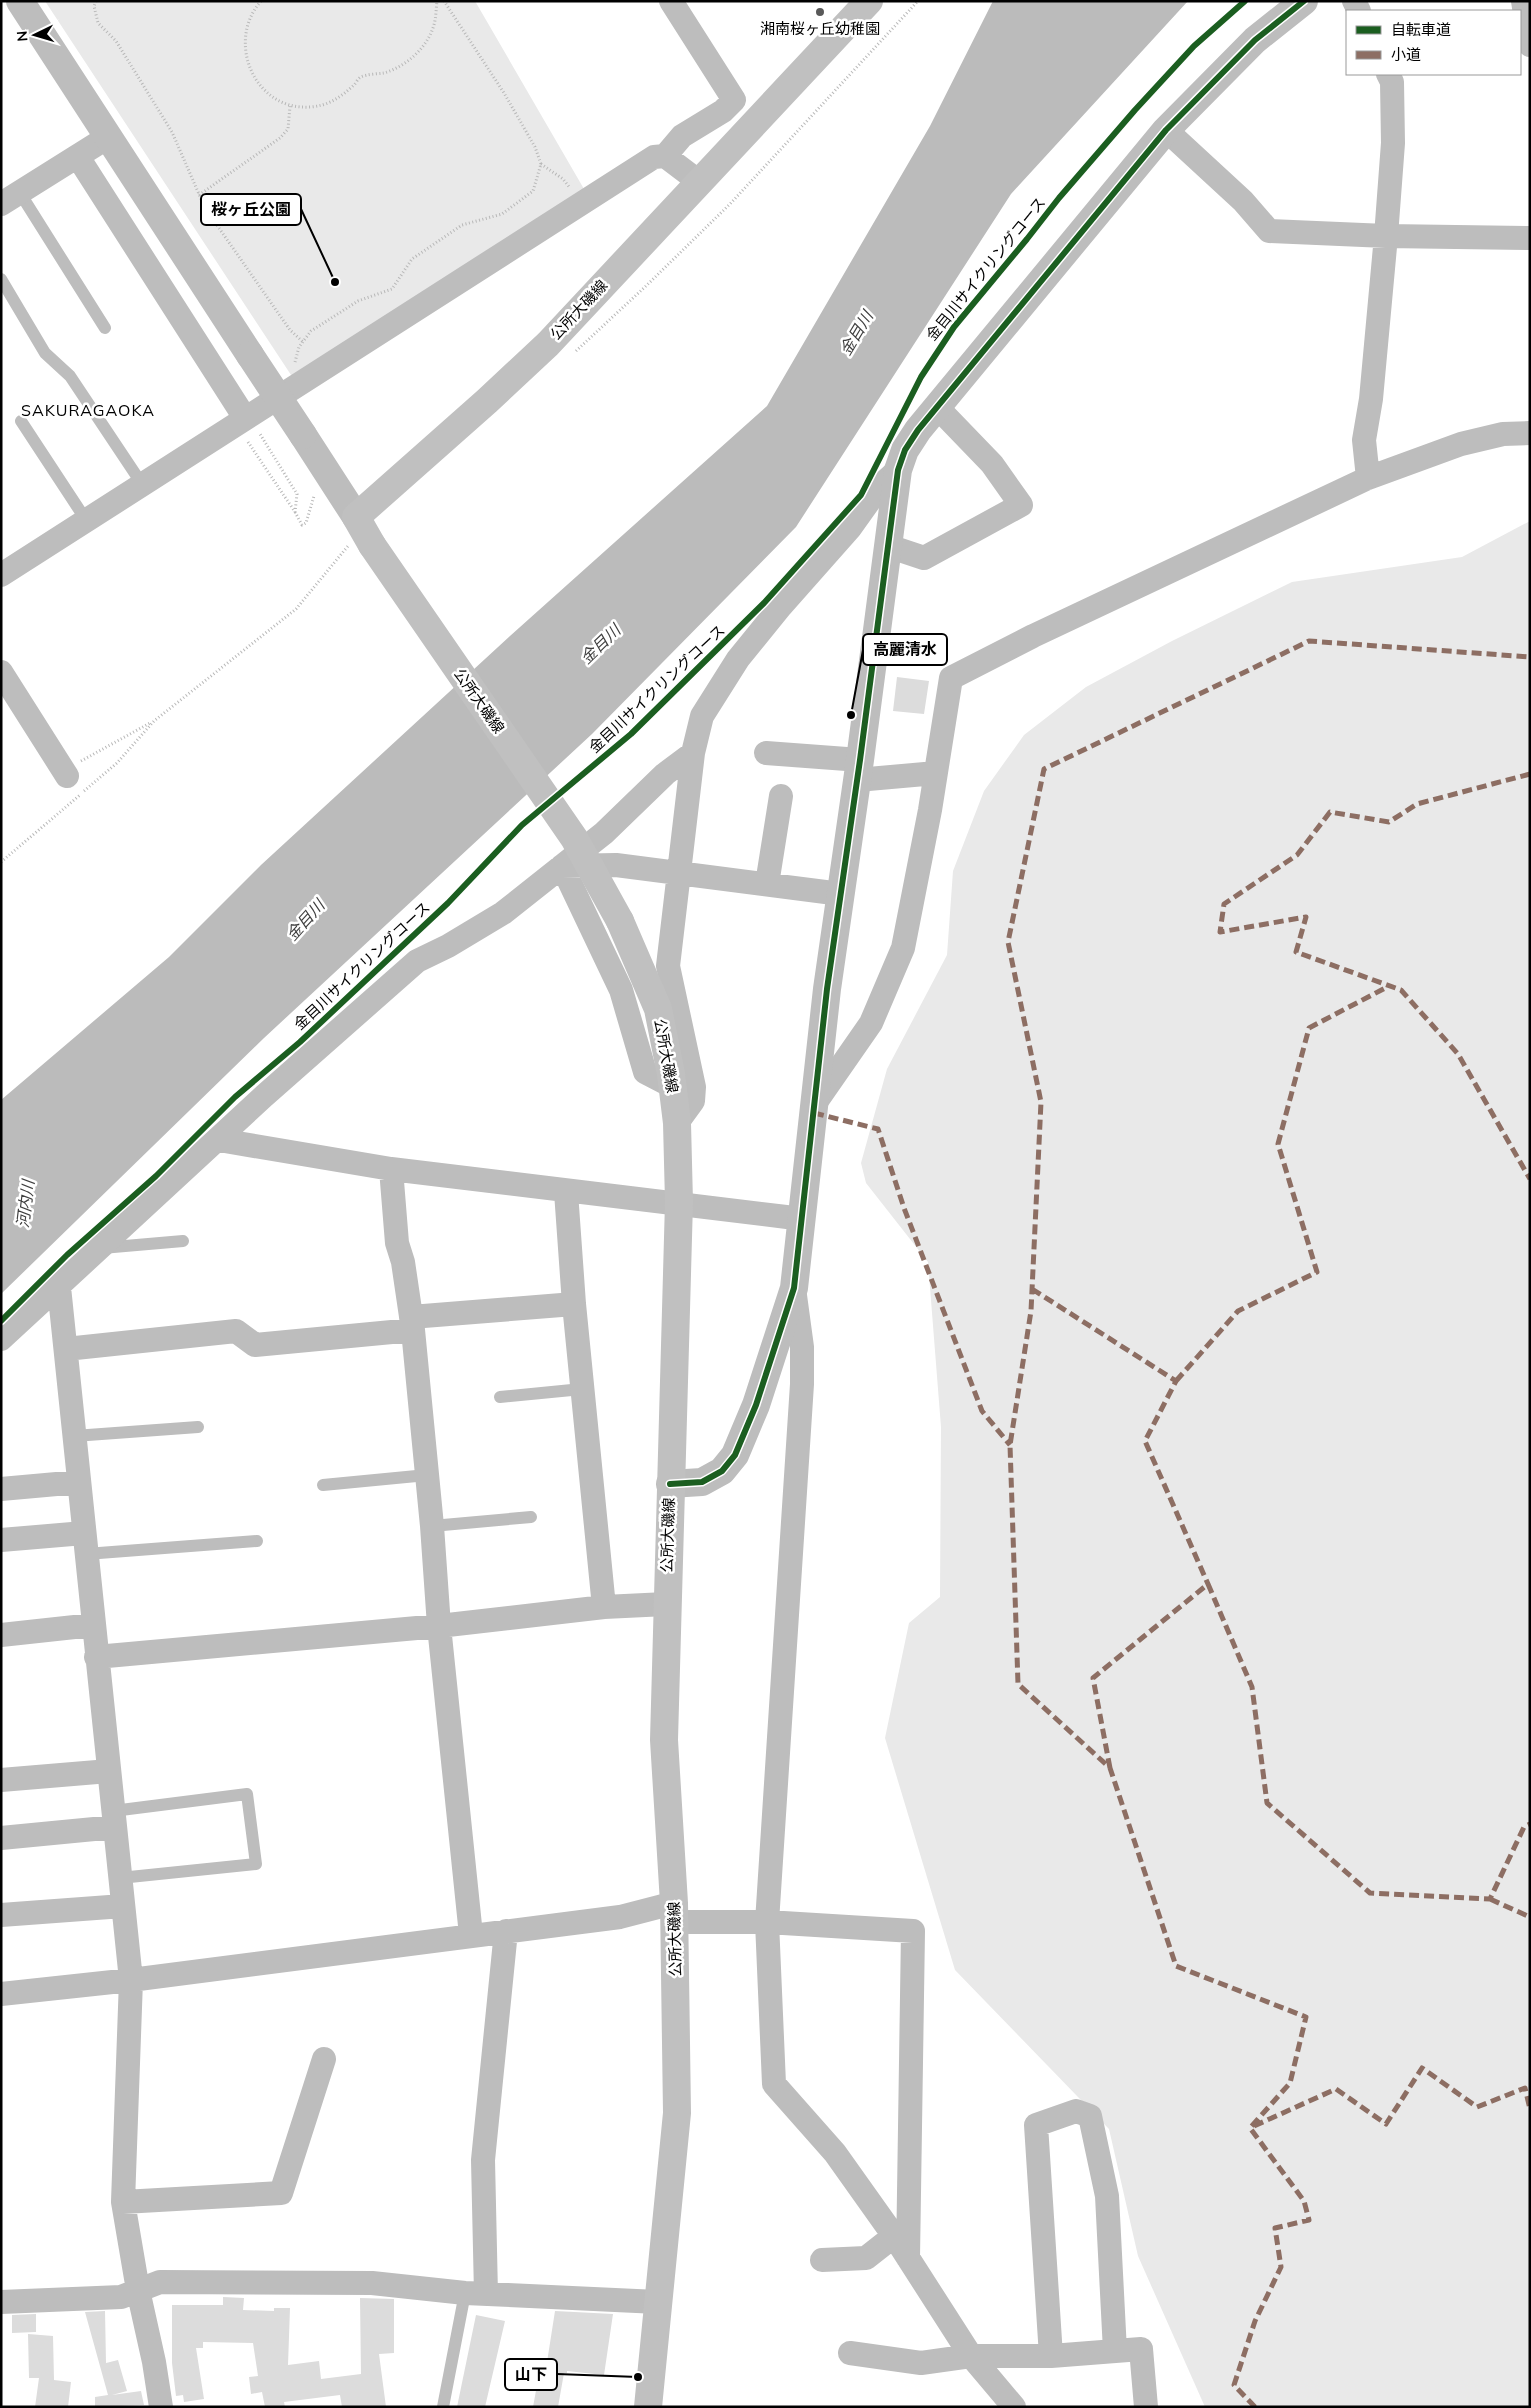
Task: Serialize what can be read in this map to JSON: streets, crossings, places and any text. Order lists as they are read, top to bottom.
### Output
{
  "streets": {
    "main road": ["公所大磯線"],
    "cycle path": ["金目川サイクリングコース"]
  },
  "districts": ["SAKURAGAOKA"],
  "water": ["金目川", "河内川"],
  "places": [
    "湘南桜ヶ丘幼稚園",
    "桜ヶ丘公園",
    "高麗清水",
    "山下"
  ],
  "legend": ["自転車道", "小道"],
  "north": "left"
}
